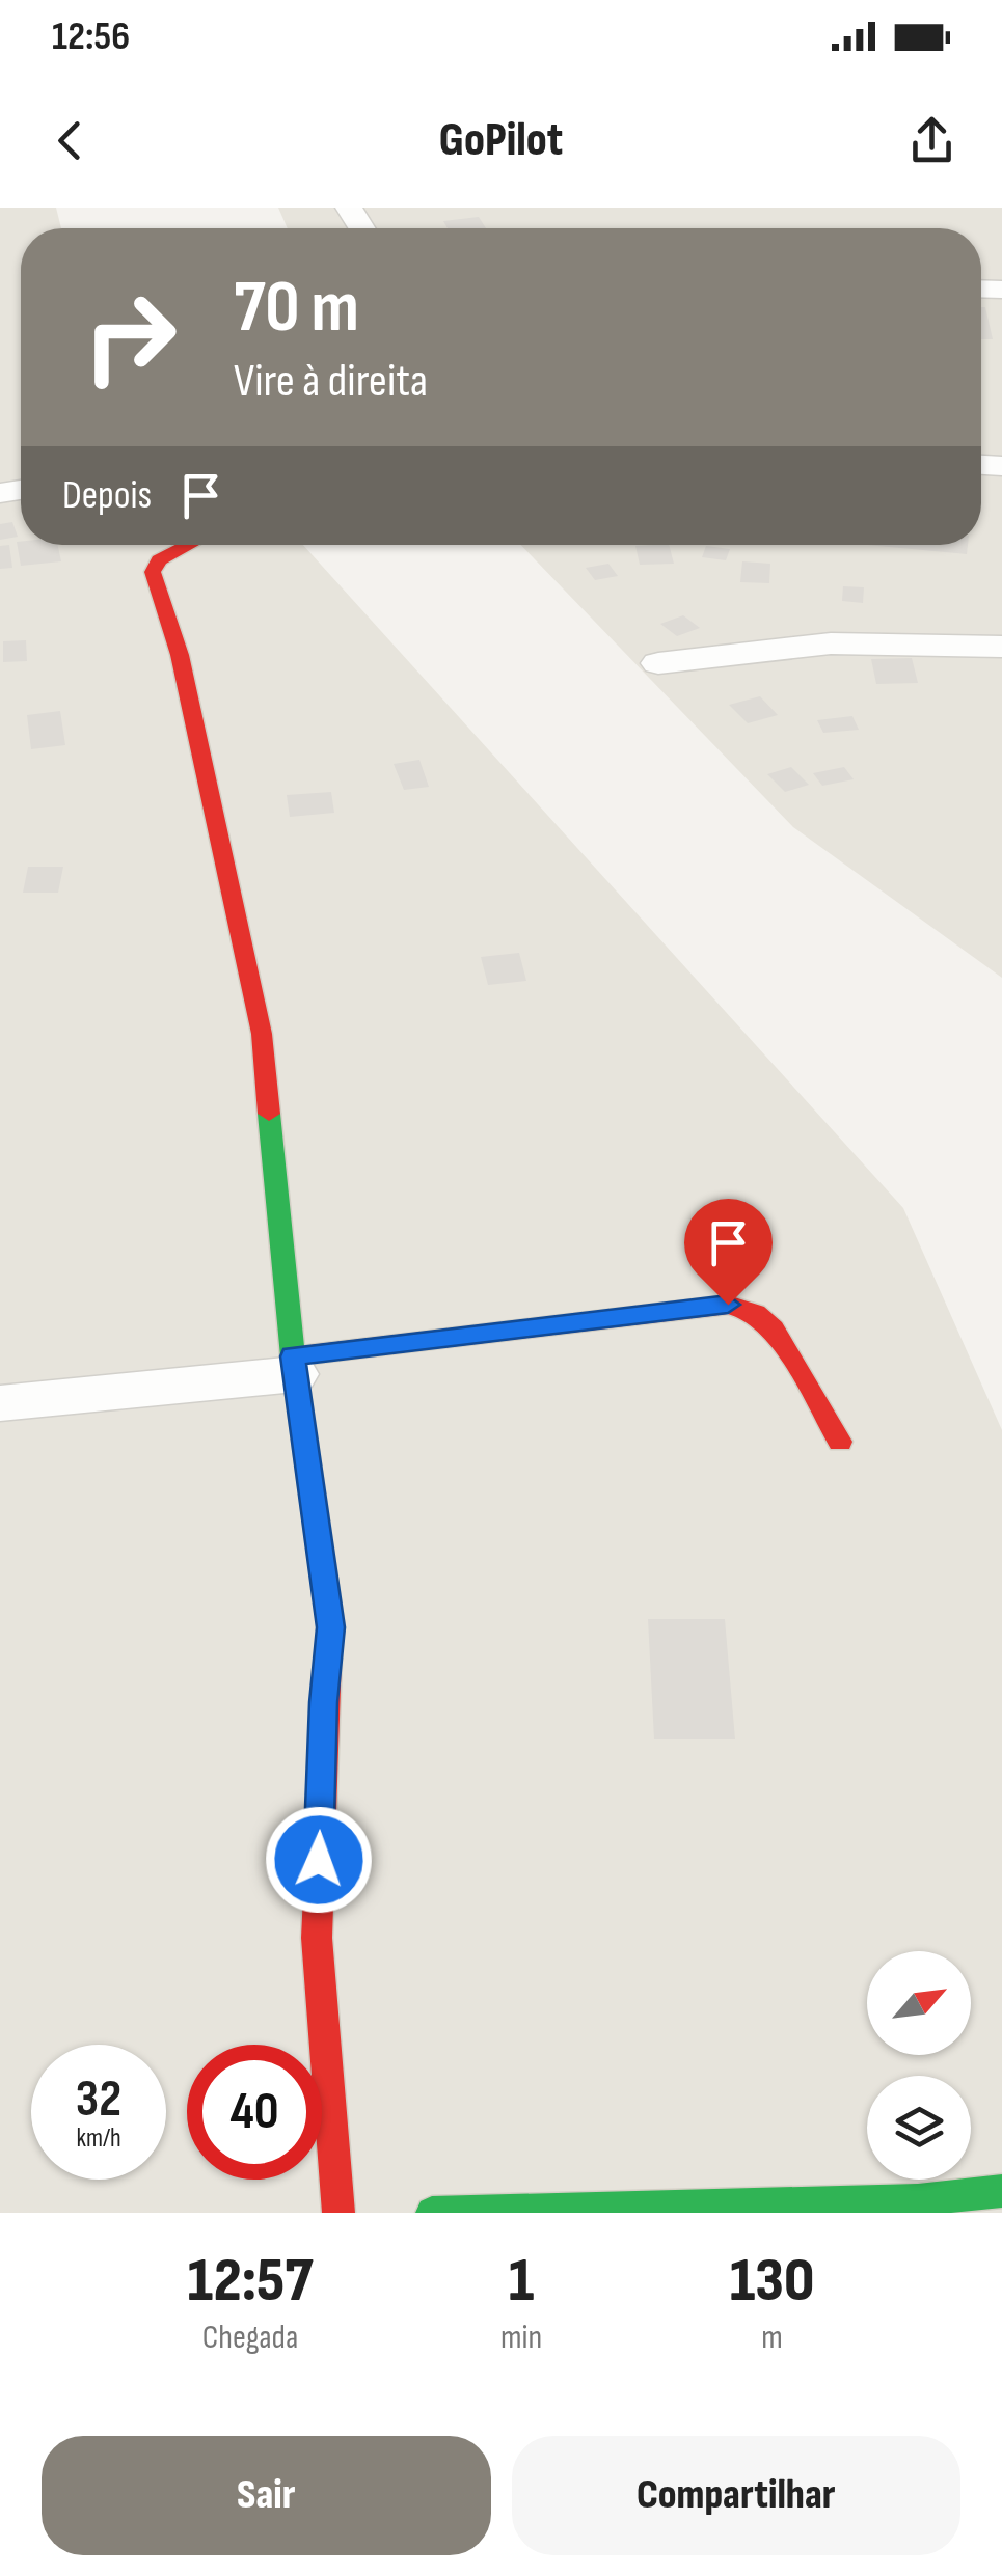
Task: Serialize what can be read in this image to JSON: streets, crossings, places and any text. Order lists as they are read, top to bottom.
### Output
{
  "north": "top right",
  "page": {
    "status": "12:56",
    "header": "GoPilot",
    "turn": ["70 m", "Vire à direita"],
    "then": "Depois",
    "speed": "32 km/h",
    "limit": "40",
    "eta": [
      "12:57",
      "Chegada",
      "1",
      "min",
      "130",
      "m"
    ],
    "buttons": ["Sair", "Compartilhar"]
  }
}
